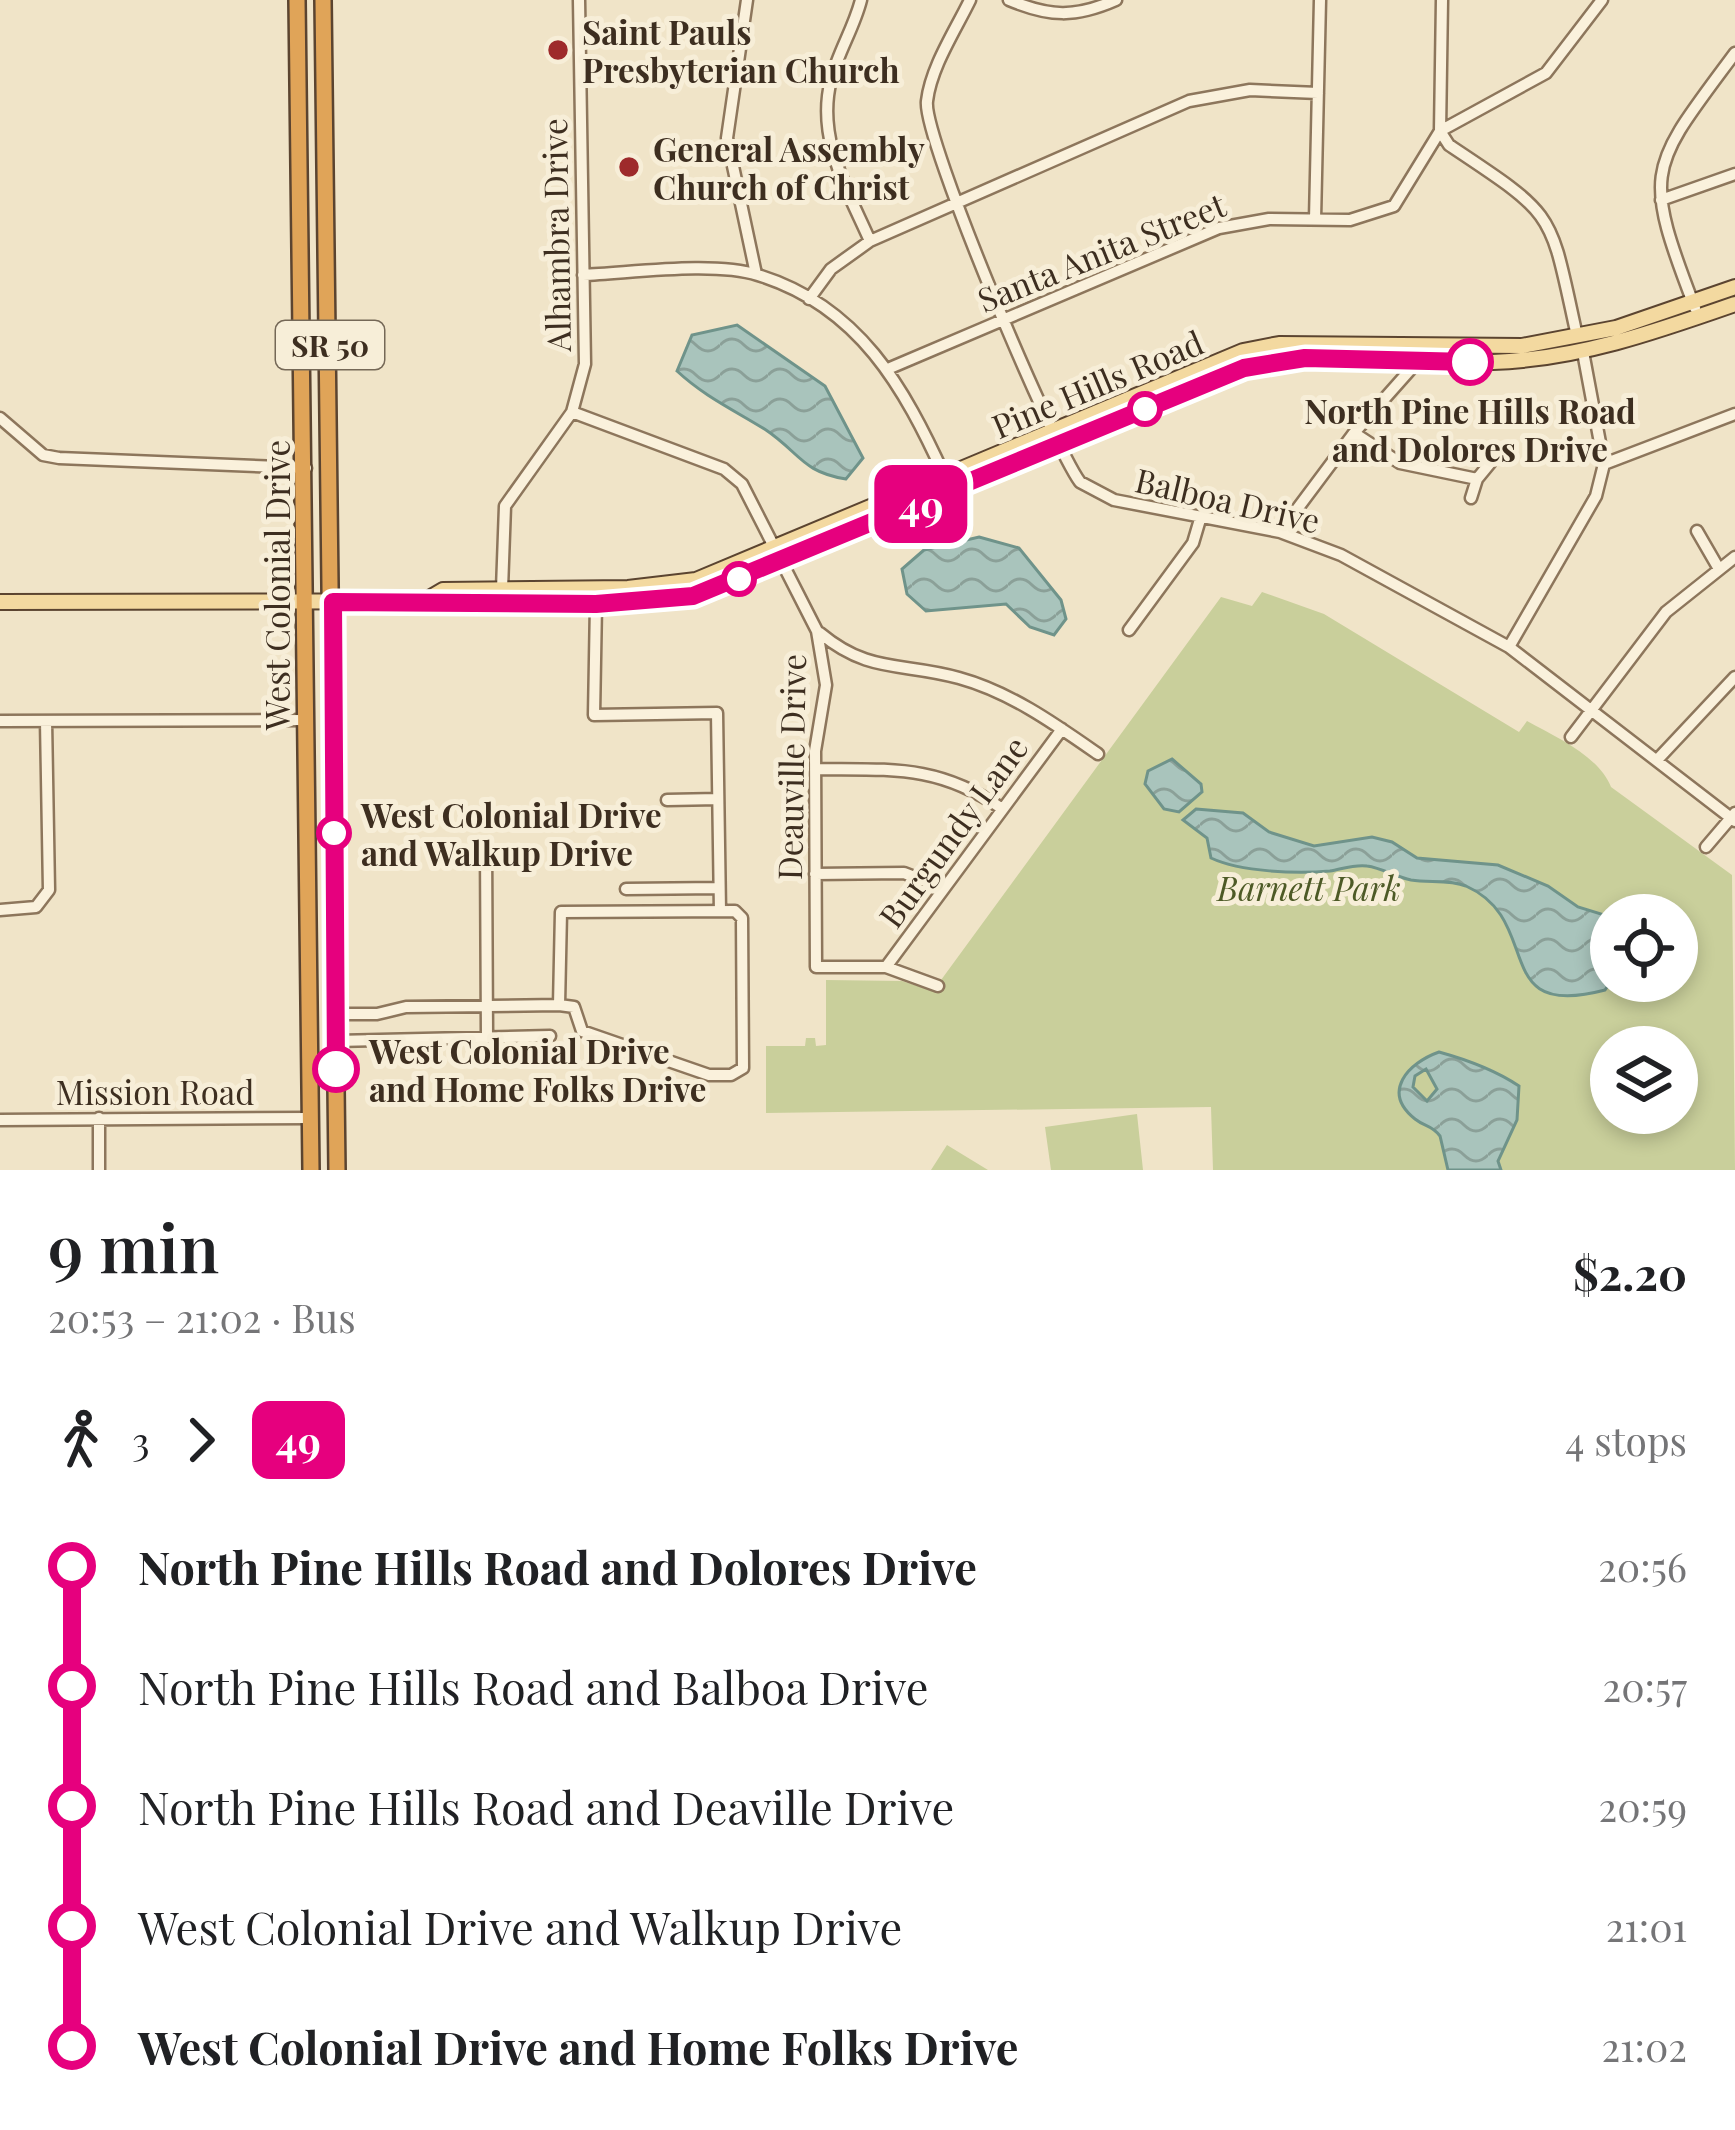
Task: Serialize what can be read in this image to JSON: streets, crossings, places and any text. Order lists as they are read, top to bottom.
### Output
{
  "streets": {
    "highway": ["SR 50", "West Colonial Drive"],
    "main road": ["Pine Hills Road"],
    "street": [
      "Alhambra Drive",
      "Santa Anita Street",
      "Balboa Drive",
      "Deauville Drive",
      "Burgundy Lane",
      "Mission Road"
    ]
  },
  "crossings": [
    ["Alhambra Drive", "Pine Hills Road"],
    ["Alhambra Drive", "Deauville Drive"],
    ["Santa Anita Street", "Balboa Drive"],
    ["Pine Hills Road", "Balboa Drive"],
    ["Pine Hills Road", "West Colonial Drive"],
    ["Pine Hills Road", "Deauville Drive"],
    ["West Colonial Drive", "Mission Road"],
    ["Deauville Drive", "Burgundy Lane"]
  ],
  "parks": ["Barnett Park"],
  "places": [
    "Saint Pauls Presbyterian Church",
    "General Assembly Church of Christ",
    "North Pine Hills Road and Dolores Drive",
    "West Colonial Drive and Walkup Drive",
    "West Colonial Drive and Home Folks Drive"
  ],
  "lines": ["bus line 49"],
  "page": {
    "on_map": "49",
    "heading": ["9 min", "20:53 – 21:02 · Bus", "$2.20"],
    "legs": ["3", "49", "4 stops"],
    "list": [
      {
        "name": "North Pine Hills Road and Dolores Drive",
        "value": "20:56"
      },
      {
        "name": "North Pine Hills Road and Balboa Drive",
        "value": "20:57"
      },
      {
        "name": "North Pine Hills Road and Deaville Drive",
        "value": "20:59"
      },
      {
        "name": "West Colonial Drive and Walkup Drive",
        "value": "21:01"
      },
      {
        "name": "West Colonial Drive and Home Folks Drive",
        "value": "21:02"
      }
    ]
  }
}
